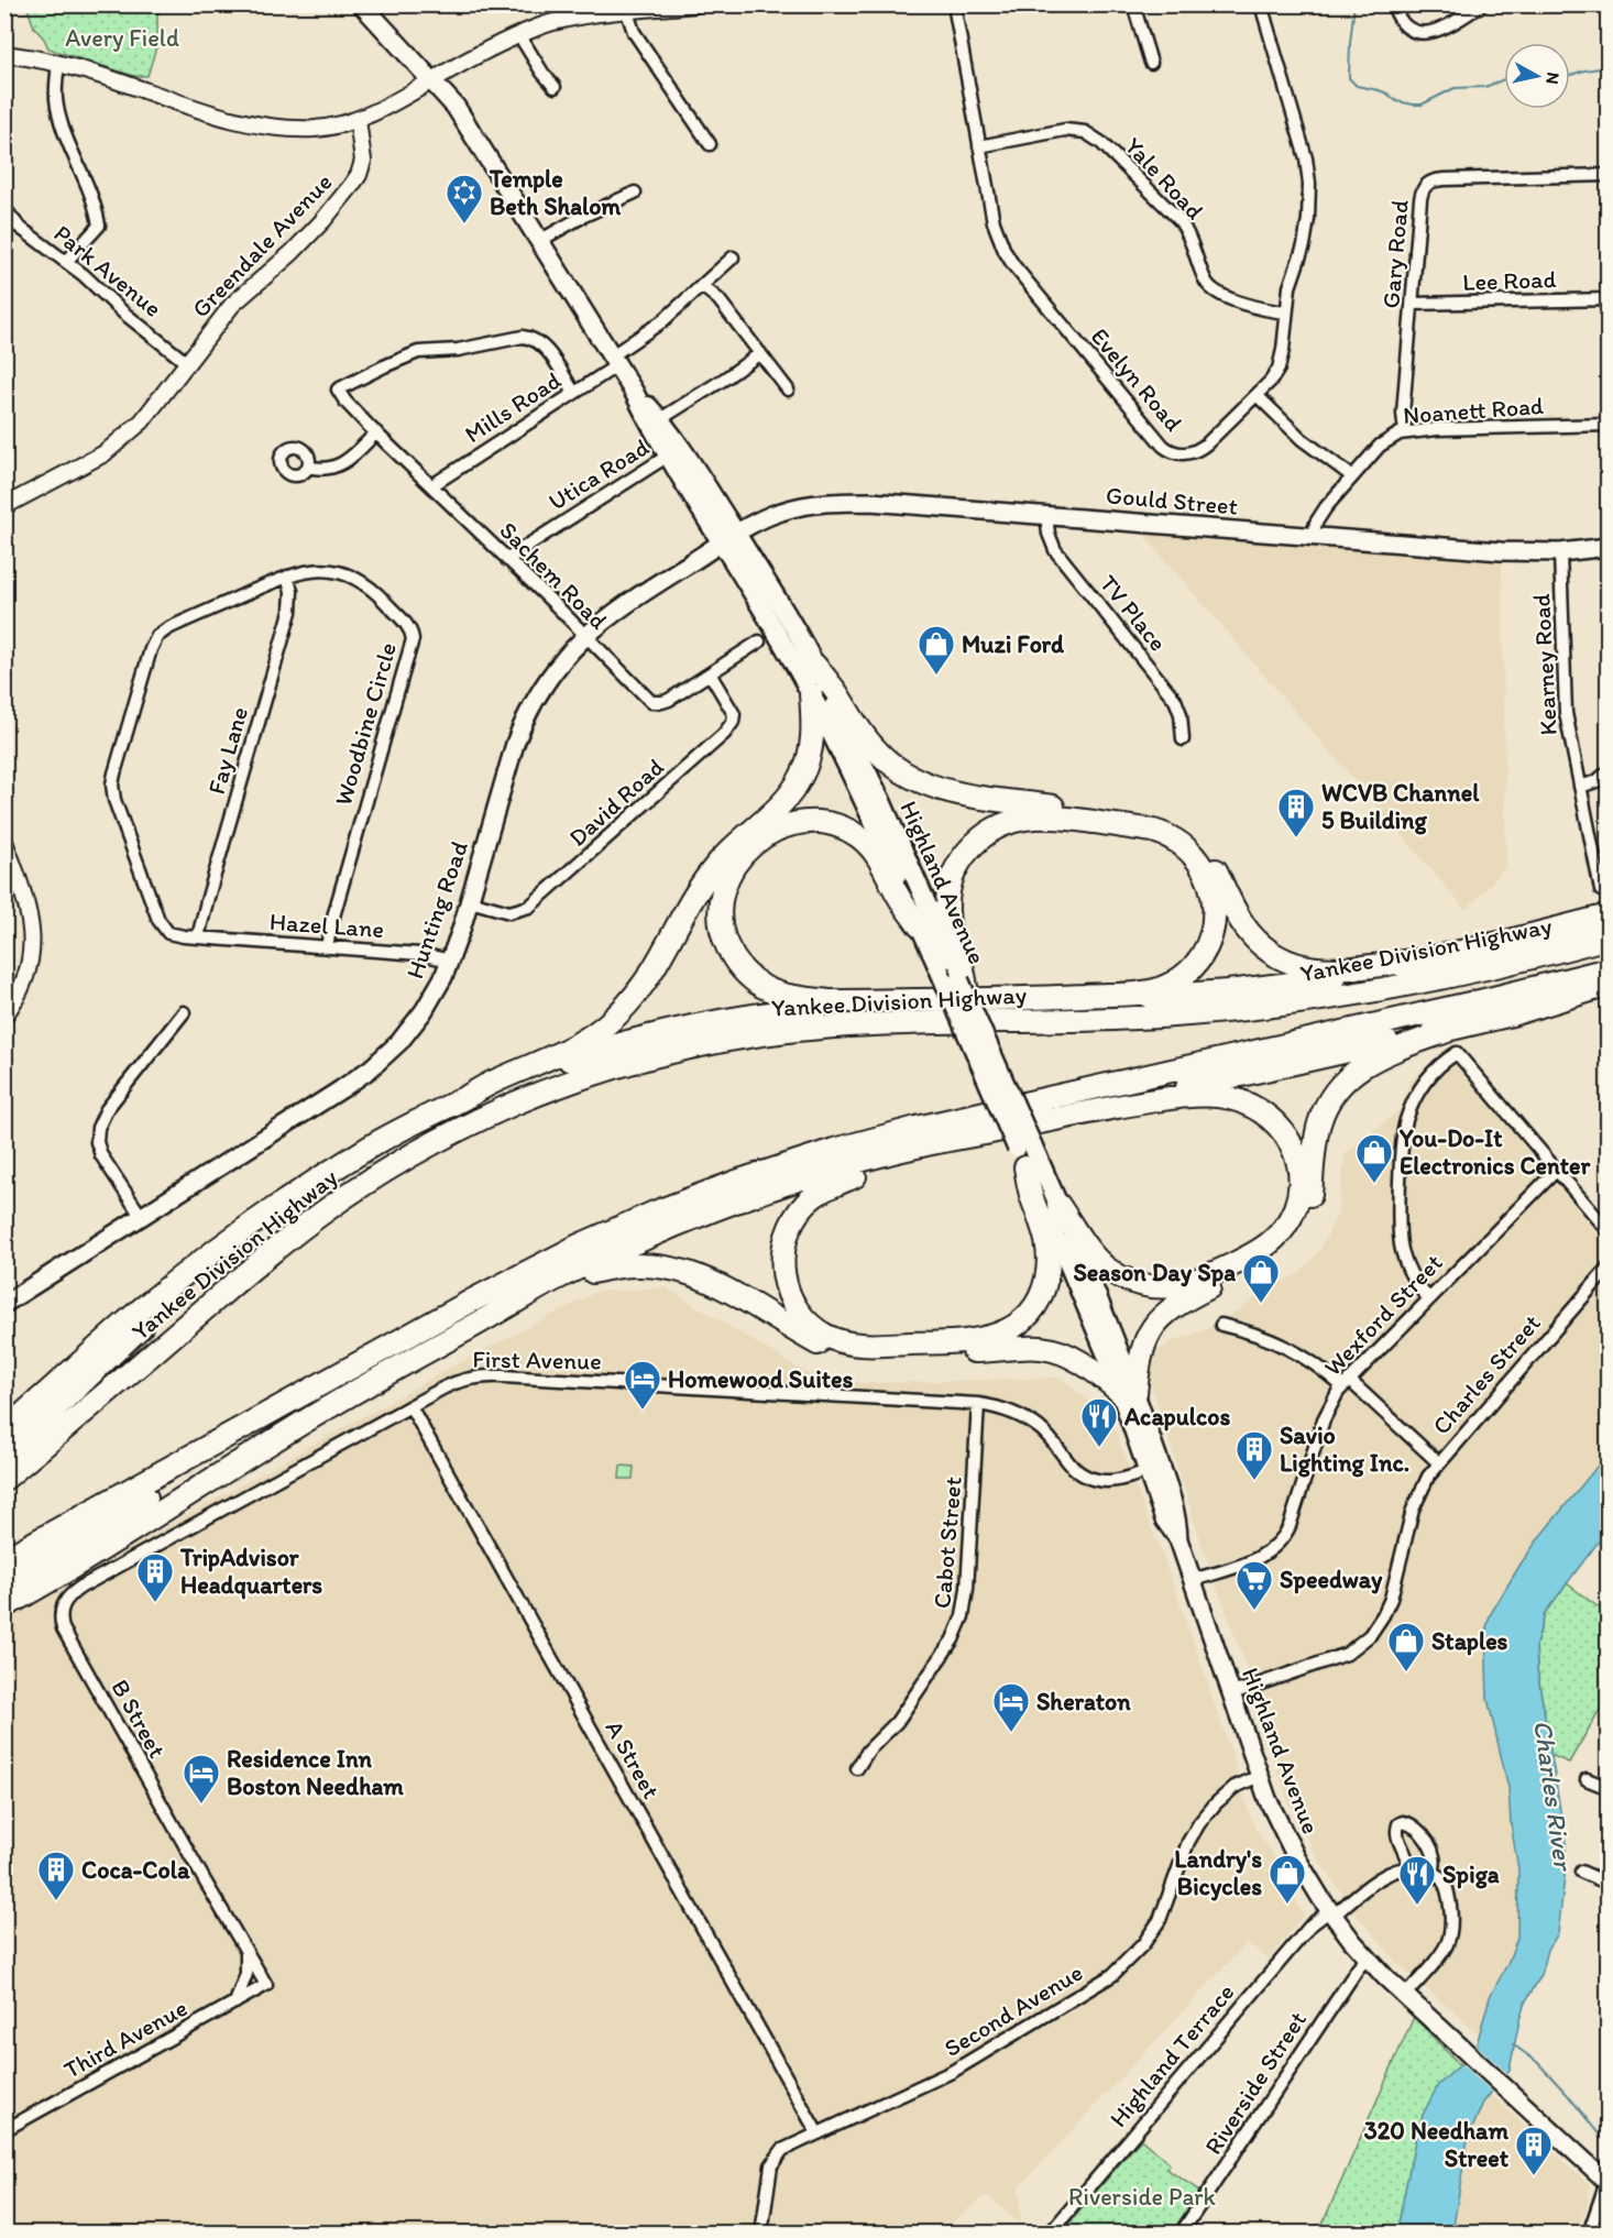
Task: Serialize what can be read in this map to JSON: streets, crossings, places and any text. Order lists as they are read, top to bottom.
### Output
{
  "streets": {
    "highway": ["Yankee Division Highway"],
    "main road": ["Gould Street", "Highland Avenue", "Hunting Road"],
    "street": [
      "Yale Road",
      "Greendale Avenue",
      "Gary Road",
      "Park Avenue",
      "Lee Road",
      "Evelyn Road",
      "Mills Road",
      "Noanett Road",
      "Utica Road",
      "Sachem Road",
      "TV Place",
      "Kearney Road",
      "Woodbine Circle",
      "Fay Lane",
      "David Road",
      "Hazel Lane",
      "Wexford Street",
      "First Avenue",
      "Charles Street",
      "Cabot Street",
      "B Street",
      "A Street",
      "Second Avenue",
      "Third Avenue",
      "Highland Terrace",
      "Riverside Street"
    ]
  },
  "crossings": [
    ["Yale Road", "Evelyn Road"],
    ["Greendale Avenue", "Park Avenue"],
    ["Gary Road", "Lee Road"],
    ["Gary Road", "Noanett Road"],
    ["Mills Road", "Sachem Road"],
    ["Mills Road", "Highland Avenue"],
    ["Noanett Road", "Gould Street"],
    ["Utica Road", "Sachem Road"],
    ["Utica Road", "Highland Avenue"],
    ["Gould Street", "TV Place"],
    ["Gould Street", "Kearney Road"],
    ["Gould Street", "Highland Avenue"],
    ["Gould Street", "Hunting Road"],
    ["Sachem Road", "David Road"],
    ["Sachem Road", "Hunting Road"],
    ["Woodbine Circle", "Fay Lane"],
    ["Woodbine Circle", "Hazel Lane"],
    ["Fay Lane", "Hazel Lane"],
    ["David Road", "Hunting Road"],
    ["Highland Avenue", "Hunting Road"],
    ["Highland Avenue", "Wexford Street"],
    ["Highland Avenue", "First Avenue"],
    ["Highland Avenue", "Charles Street"],
    ["Highland Avenue", "Second Avenue"],
    ["Highland Avenue", "Highland Terrace"],
    ["Highland Avenue", "Riverside Street"],
    ["Hunting Road", "Hazel Lane"],
    ["First Avenue", "Cabot Street"],
    ["First Avenue", "B Street"],
    ["First Avenue", "A Street"],
    ["B Street", "Third Avenue"],
    ["A Street", "Second Avenue"]
  ],
  "water": ["Charles River"],
  "parks": ["Avery Field", "Riverside Park"],
  "places": {
    "synagogue": ["Temple Beth Shalom"],
    "shop": [
      "Muzi Ford",
      "You-Do-It Electronics Center",
      "Season Day Spa",
      "Staples",
      "Landry's Bicycles"
    ],
    "building": [
      "WCVB Channel 5 Building",
      "Savio Lighting Inc.",
      "TripAdvisor Headquarters",
      "Coca-Cola",
      "320 Needham Street"
    ],
    "hotel": ["Homewood Suites", "Sheraton", "Residence Inn Boston Needham"],
    "restaurant": ["Acapulcos", "Spiga"],
    "supermarket": ["Speedway"]
  },
  "north": "right"
}
